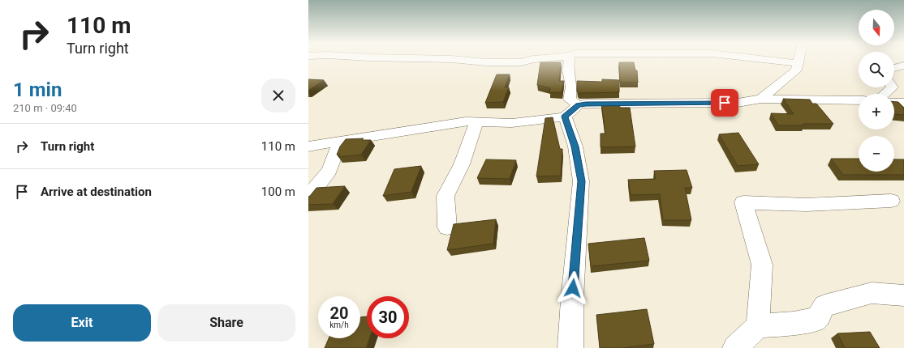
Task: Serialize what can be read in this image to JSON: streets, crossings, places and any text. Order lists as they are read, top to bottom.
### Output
{
  "north": "bottom",
  "page": {
    "turn": ["110 m", "Turn right"],
    "map_buttons": ["+", "−"],
    "heading": ["1 min", "210 m · 09:40"],
    "list": [
      {
        "name": "Turn right",
        "value": "110 m"
      },
      {
        "name": "Arrive at destination",
        "value": "100 m"
      }
    ],
    "speed": "20 km/h",
    "limit": "30",
    "buttons": ["Exit", "Share"]
  }
}
